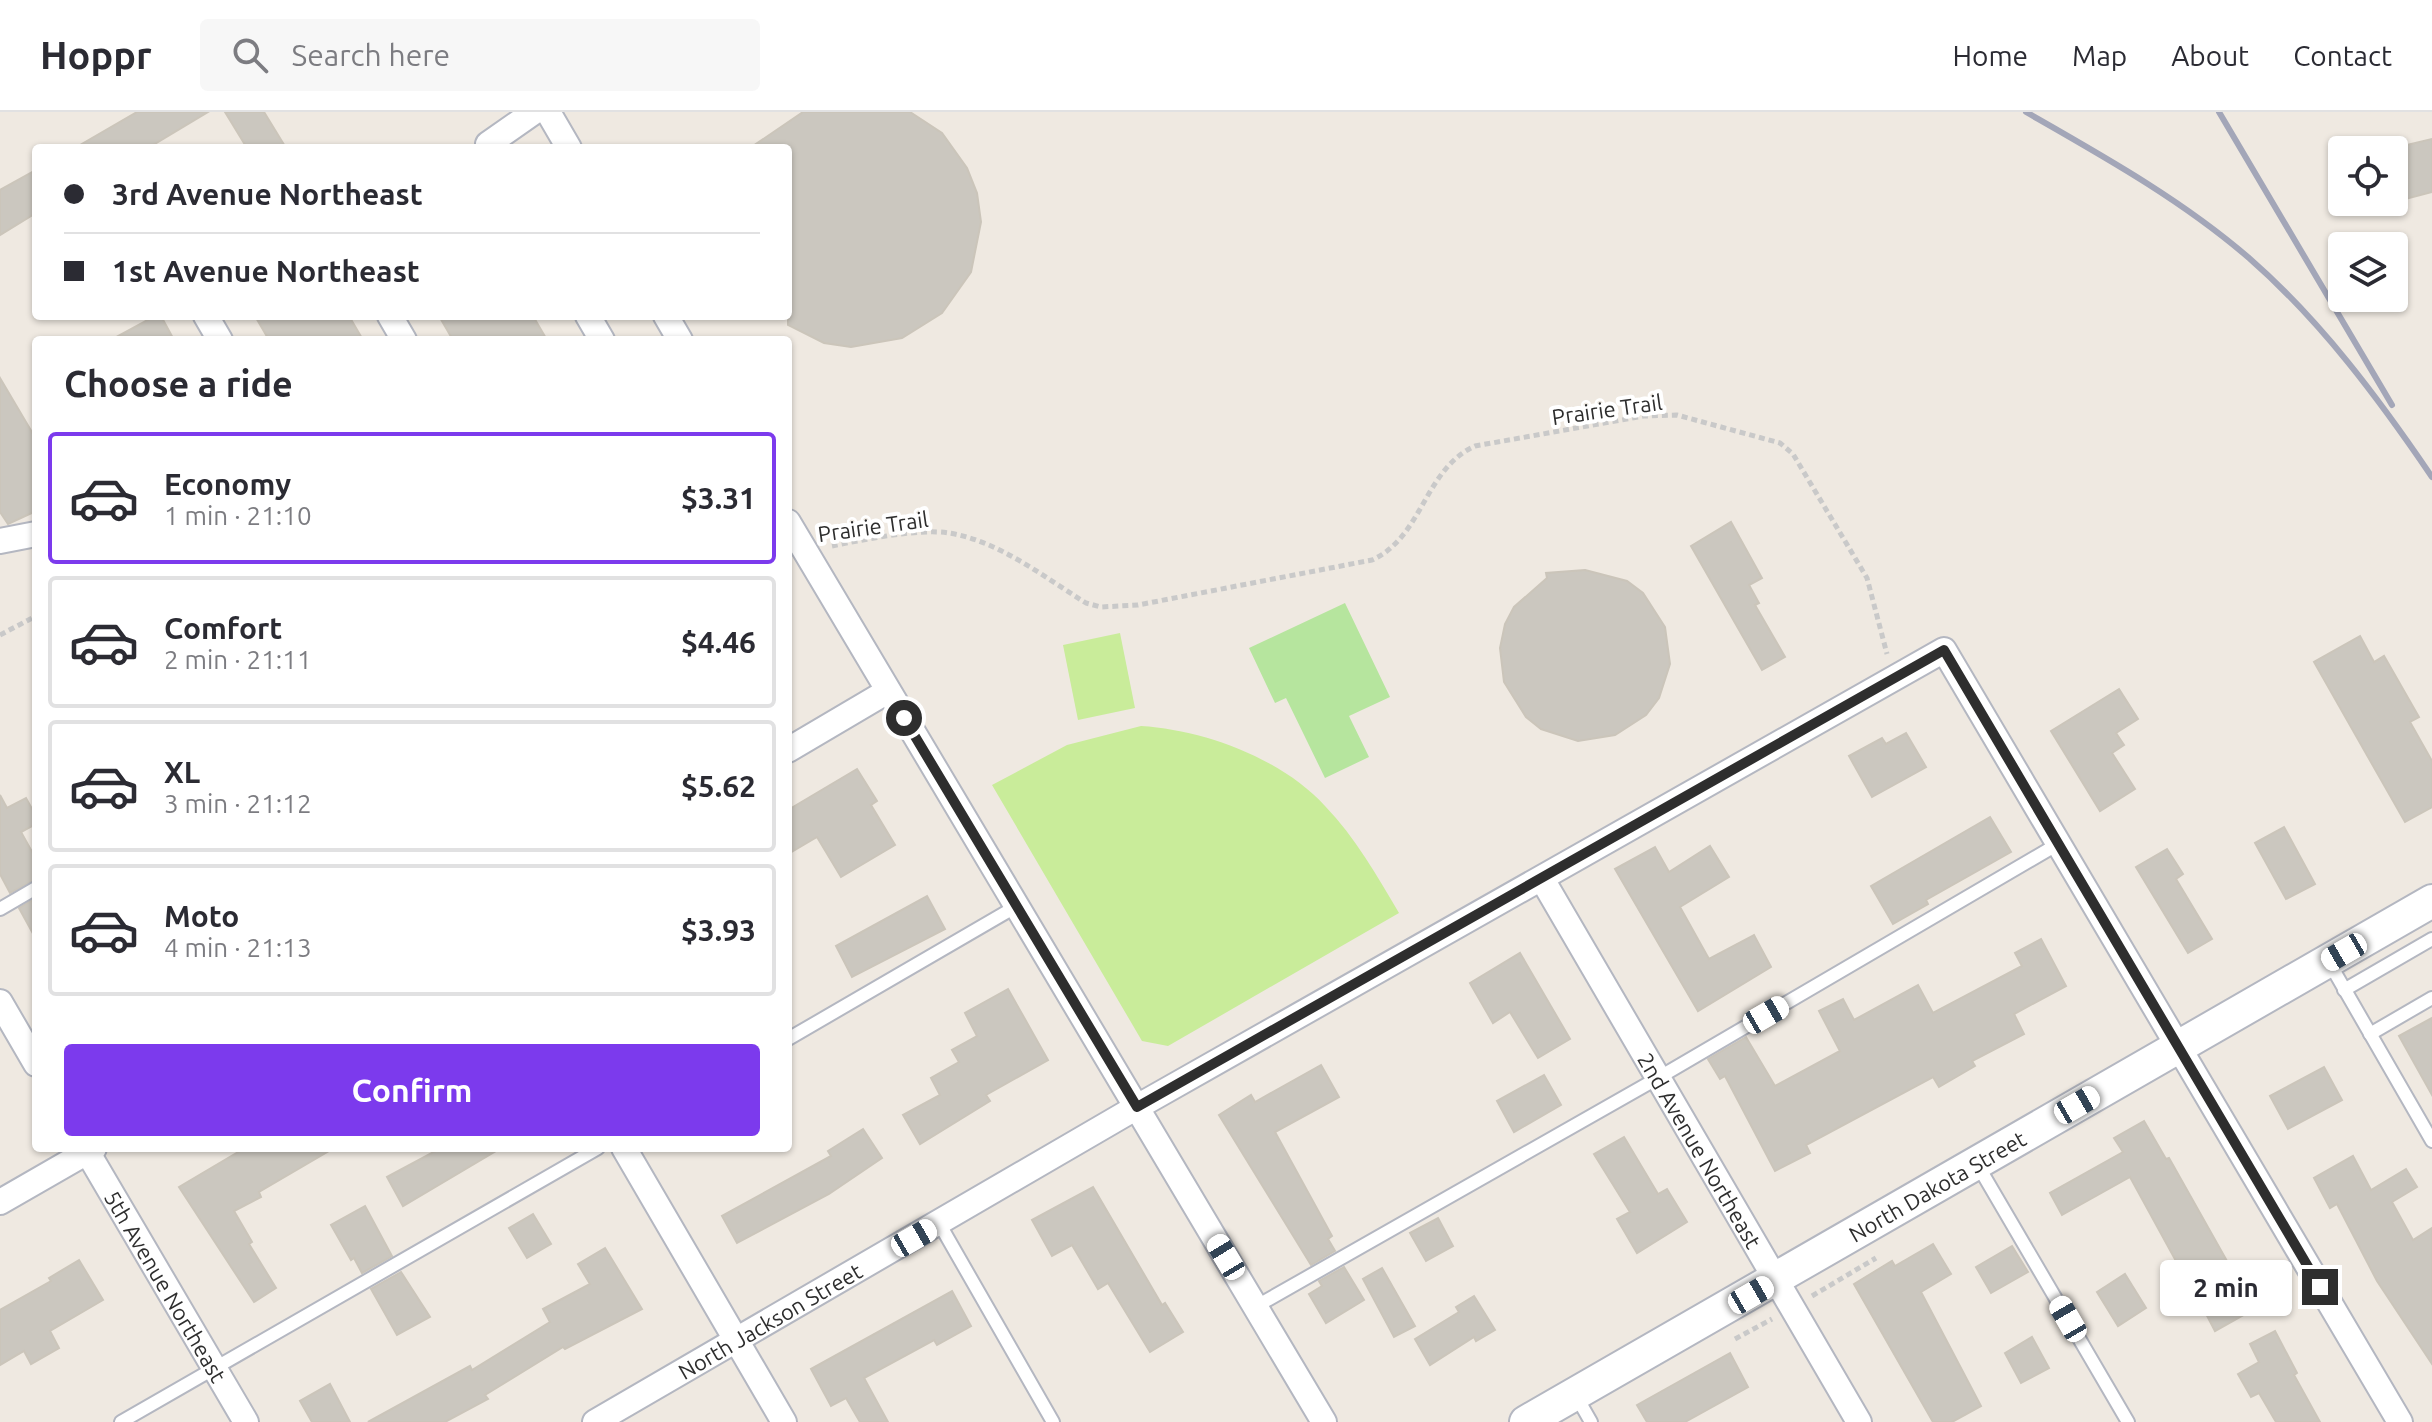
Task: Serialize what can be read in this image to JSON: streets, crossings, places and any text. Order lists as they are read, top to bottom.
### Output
{
  "streets": {
    "street": [
      "2nd Avenue Northeast",
      "North Dakota Street",
      "5th Avenue Northeast",
      "North Jackson Street"
    ],
    "path": ["Prairie Trail"]
  },
  "crossings": [
    ["Prairie Trail", "North Jackson Street"],
    ["2nd Avenue Northeast", "North Dakota Street"],
    ["2nd Avenue Northeast", "North Jackson Street"]
  ],
  "page": {
    "header": "Hoppr",
    "search": "Search here",
    "nav": [
      "Home",
      "Map",
      "About",
      "Contact"
    ],
    "banner": ["3rd Avenue Northeast", "1st Avenue Northeast"],
    "heading": "Choose a ride",
    "list": [
      {
        "name": "Economy",
        "note": "1 min · 21:10",
        "value": "$3.31"
      },
      {
        "name": "Comfort",
        "note": "2 min · 21:11",
        "value": "$4.46"
      },
      {
        "name": "XL",
        "note": "3 min · 21:12",
        "value": "$5.62"
      },
      {
        "name": "Moto",
        "note": "4 min · 21:13",
        "value": "$3.93"
      }
    ],
    "buttons": "Confirm",
    "bubble": "2 min"
  }
}
